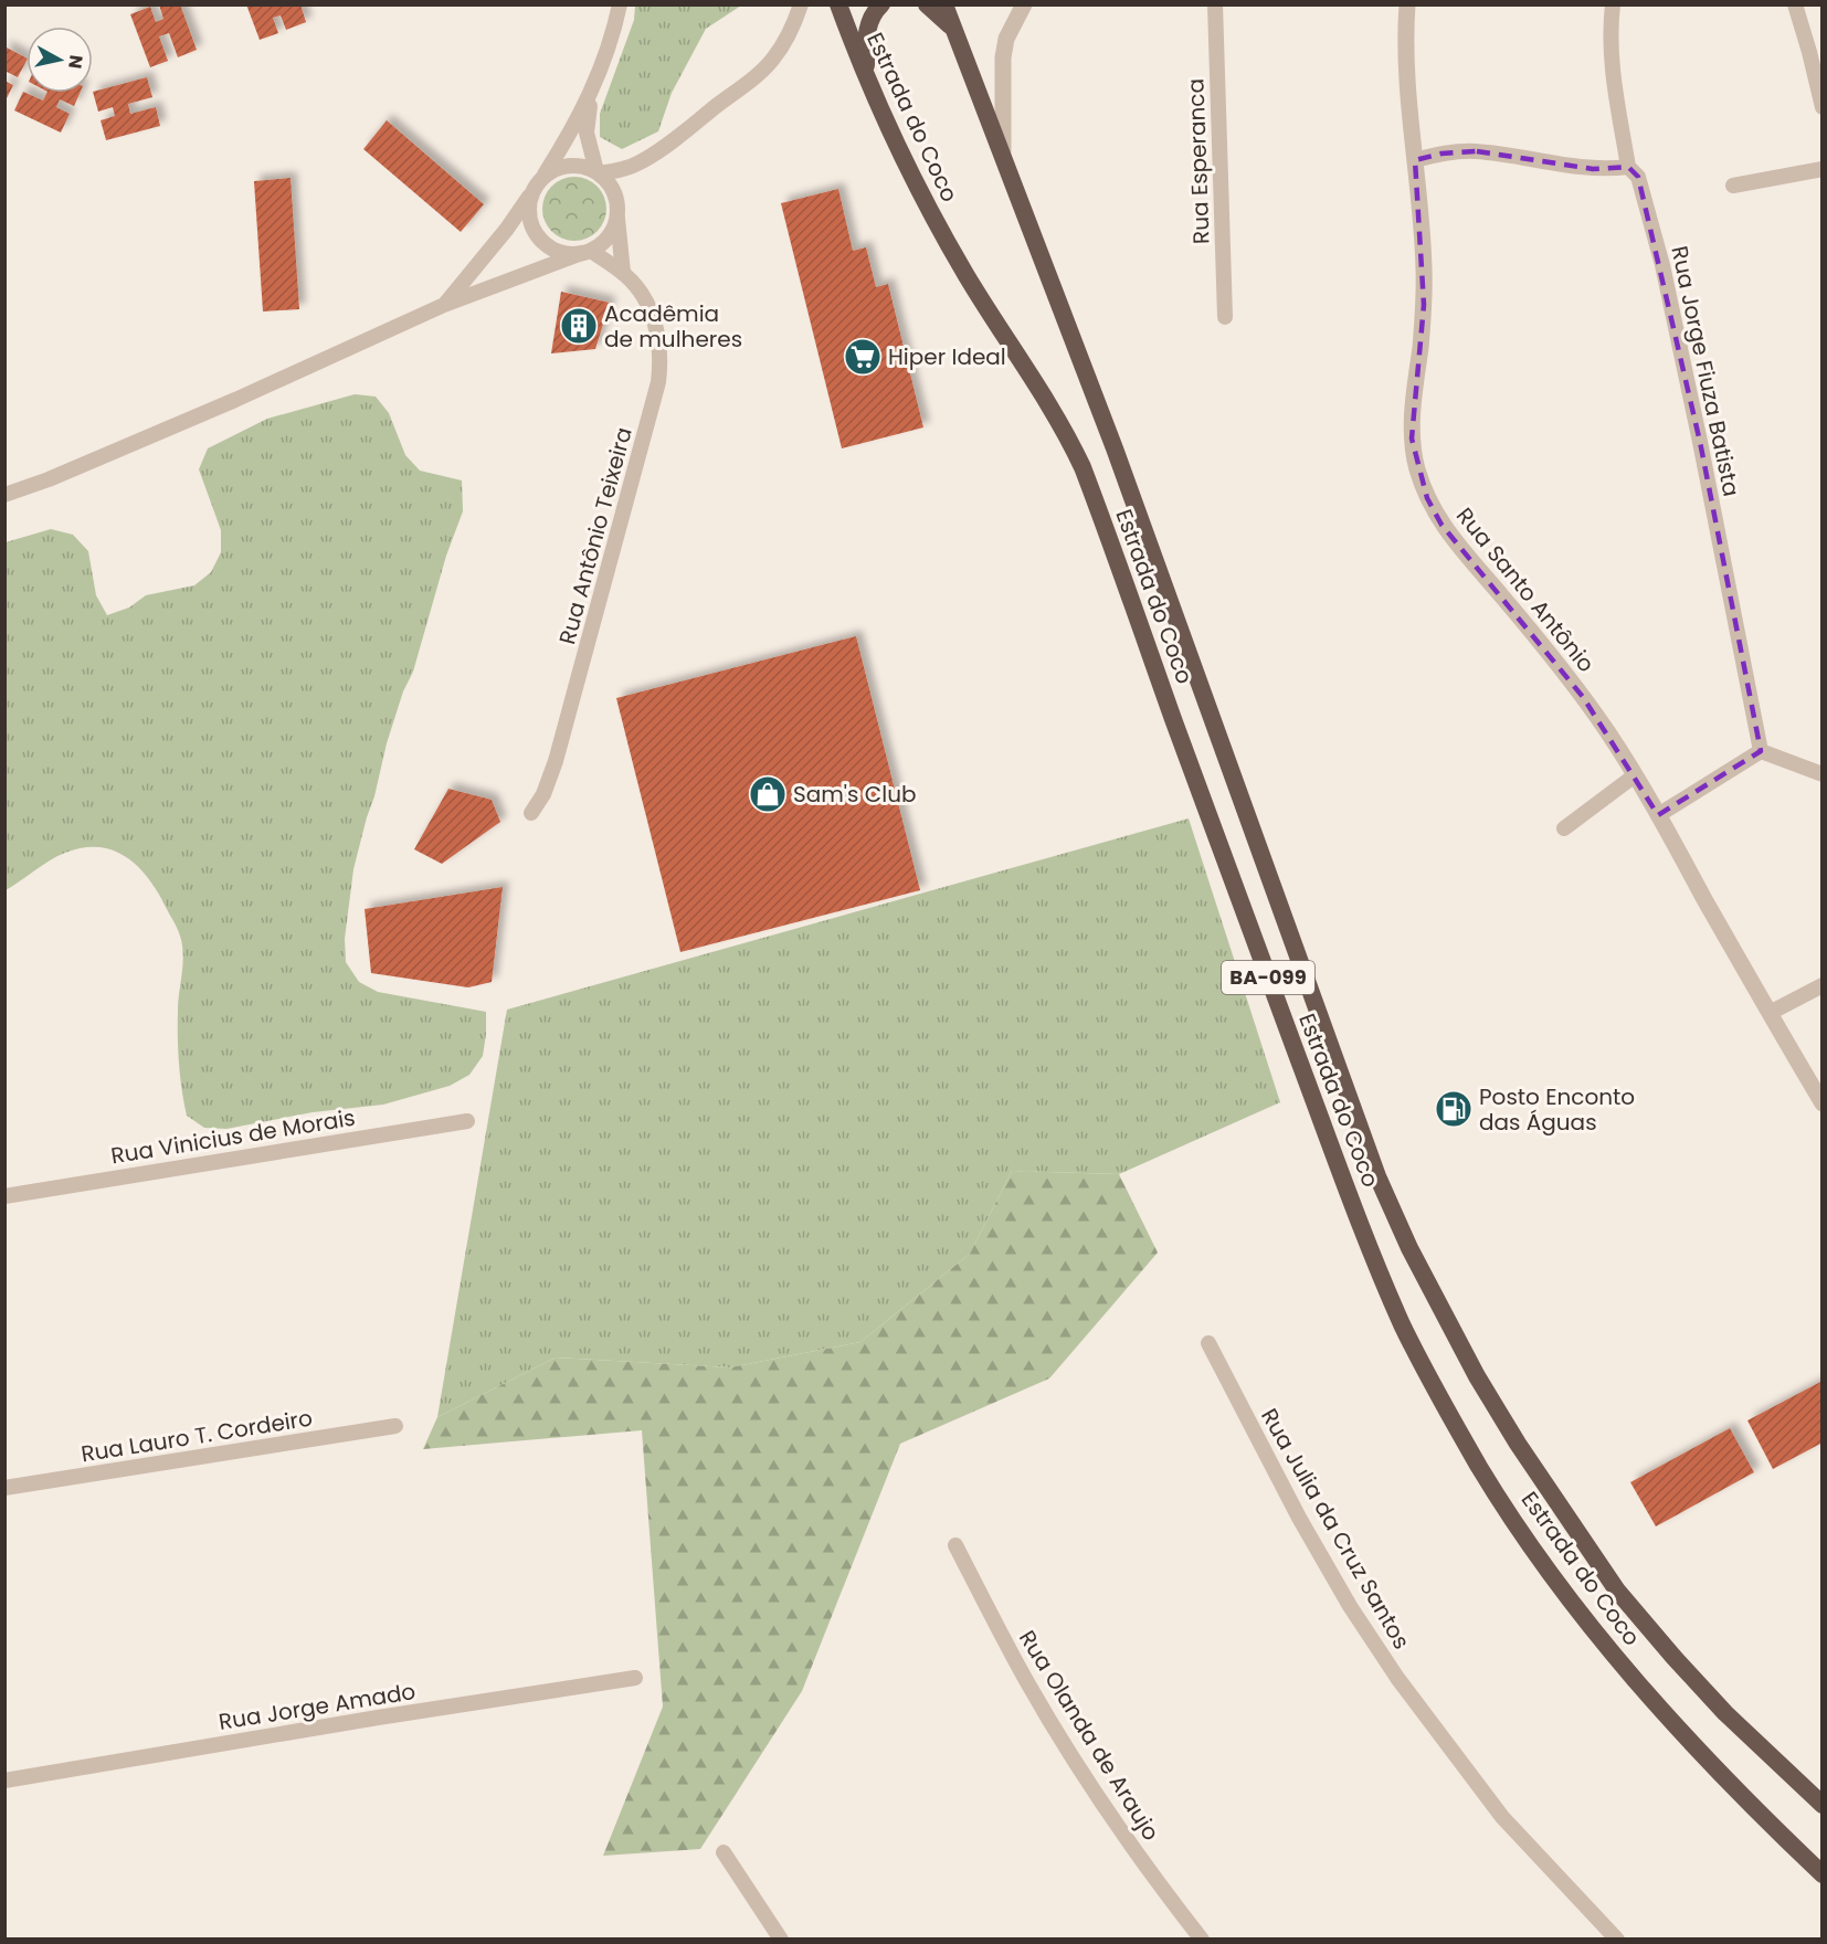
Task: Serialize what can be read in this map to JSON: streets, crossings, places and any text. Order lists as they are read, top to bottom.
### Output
{
  "streets": {
    "highway": ["Estrada do Coco", "BA-099"],
    "street": [
      "Rua Esperanca",
      "Rua Jorge Fiuza Batista",
      "Rua Antônio Teixeira",
      "Rua Santo Antônio",
      "Rua Vinicius de Morais",
      "Rua Lauro T. Cordeiro",
      "Rua Julia da Cruz Santos",
      "Rua Jorge Amado",
      "Rua Olanda de Araujo"
    ]
  },
  "places": {
    "building": ["Acadêmia de mulheres"],
    "supermarket": ["Hiper Ideal"],
    "shop": ["Sam's Club"],
    "fuel station": ["Posto Enconto das Águas"]
  },
  "north": "right"
}
